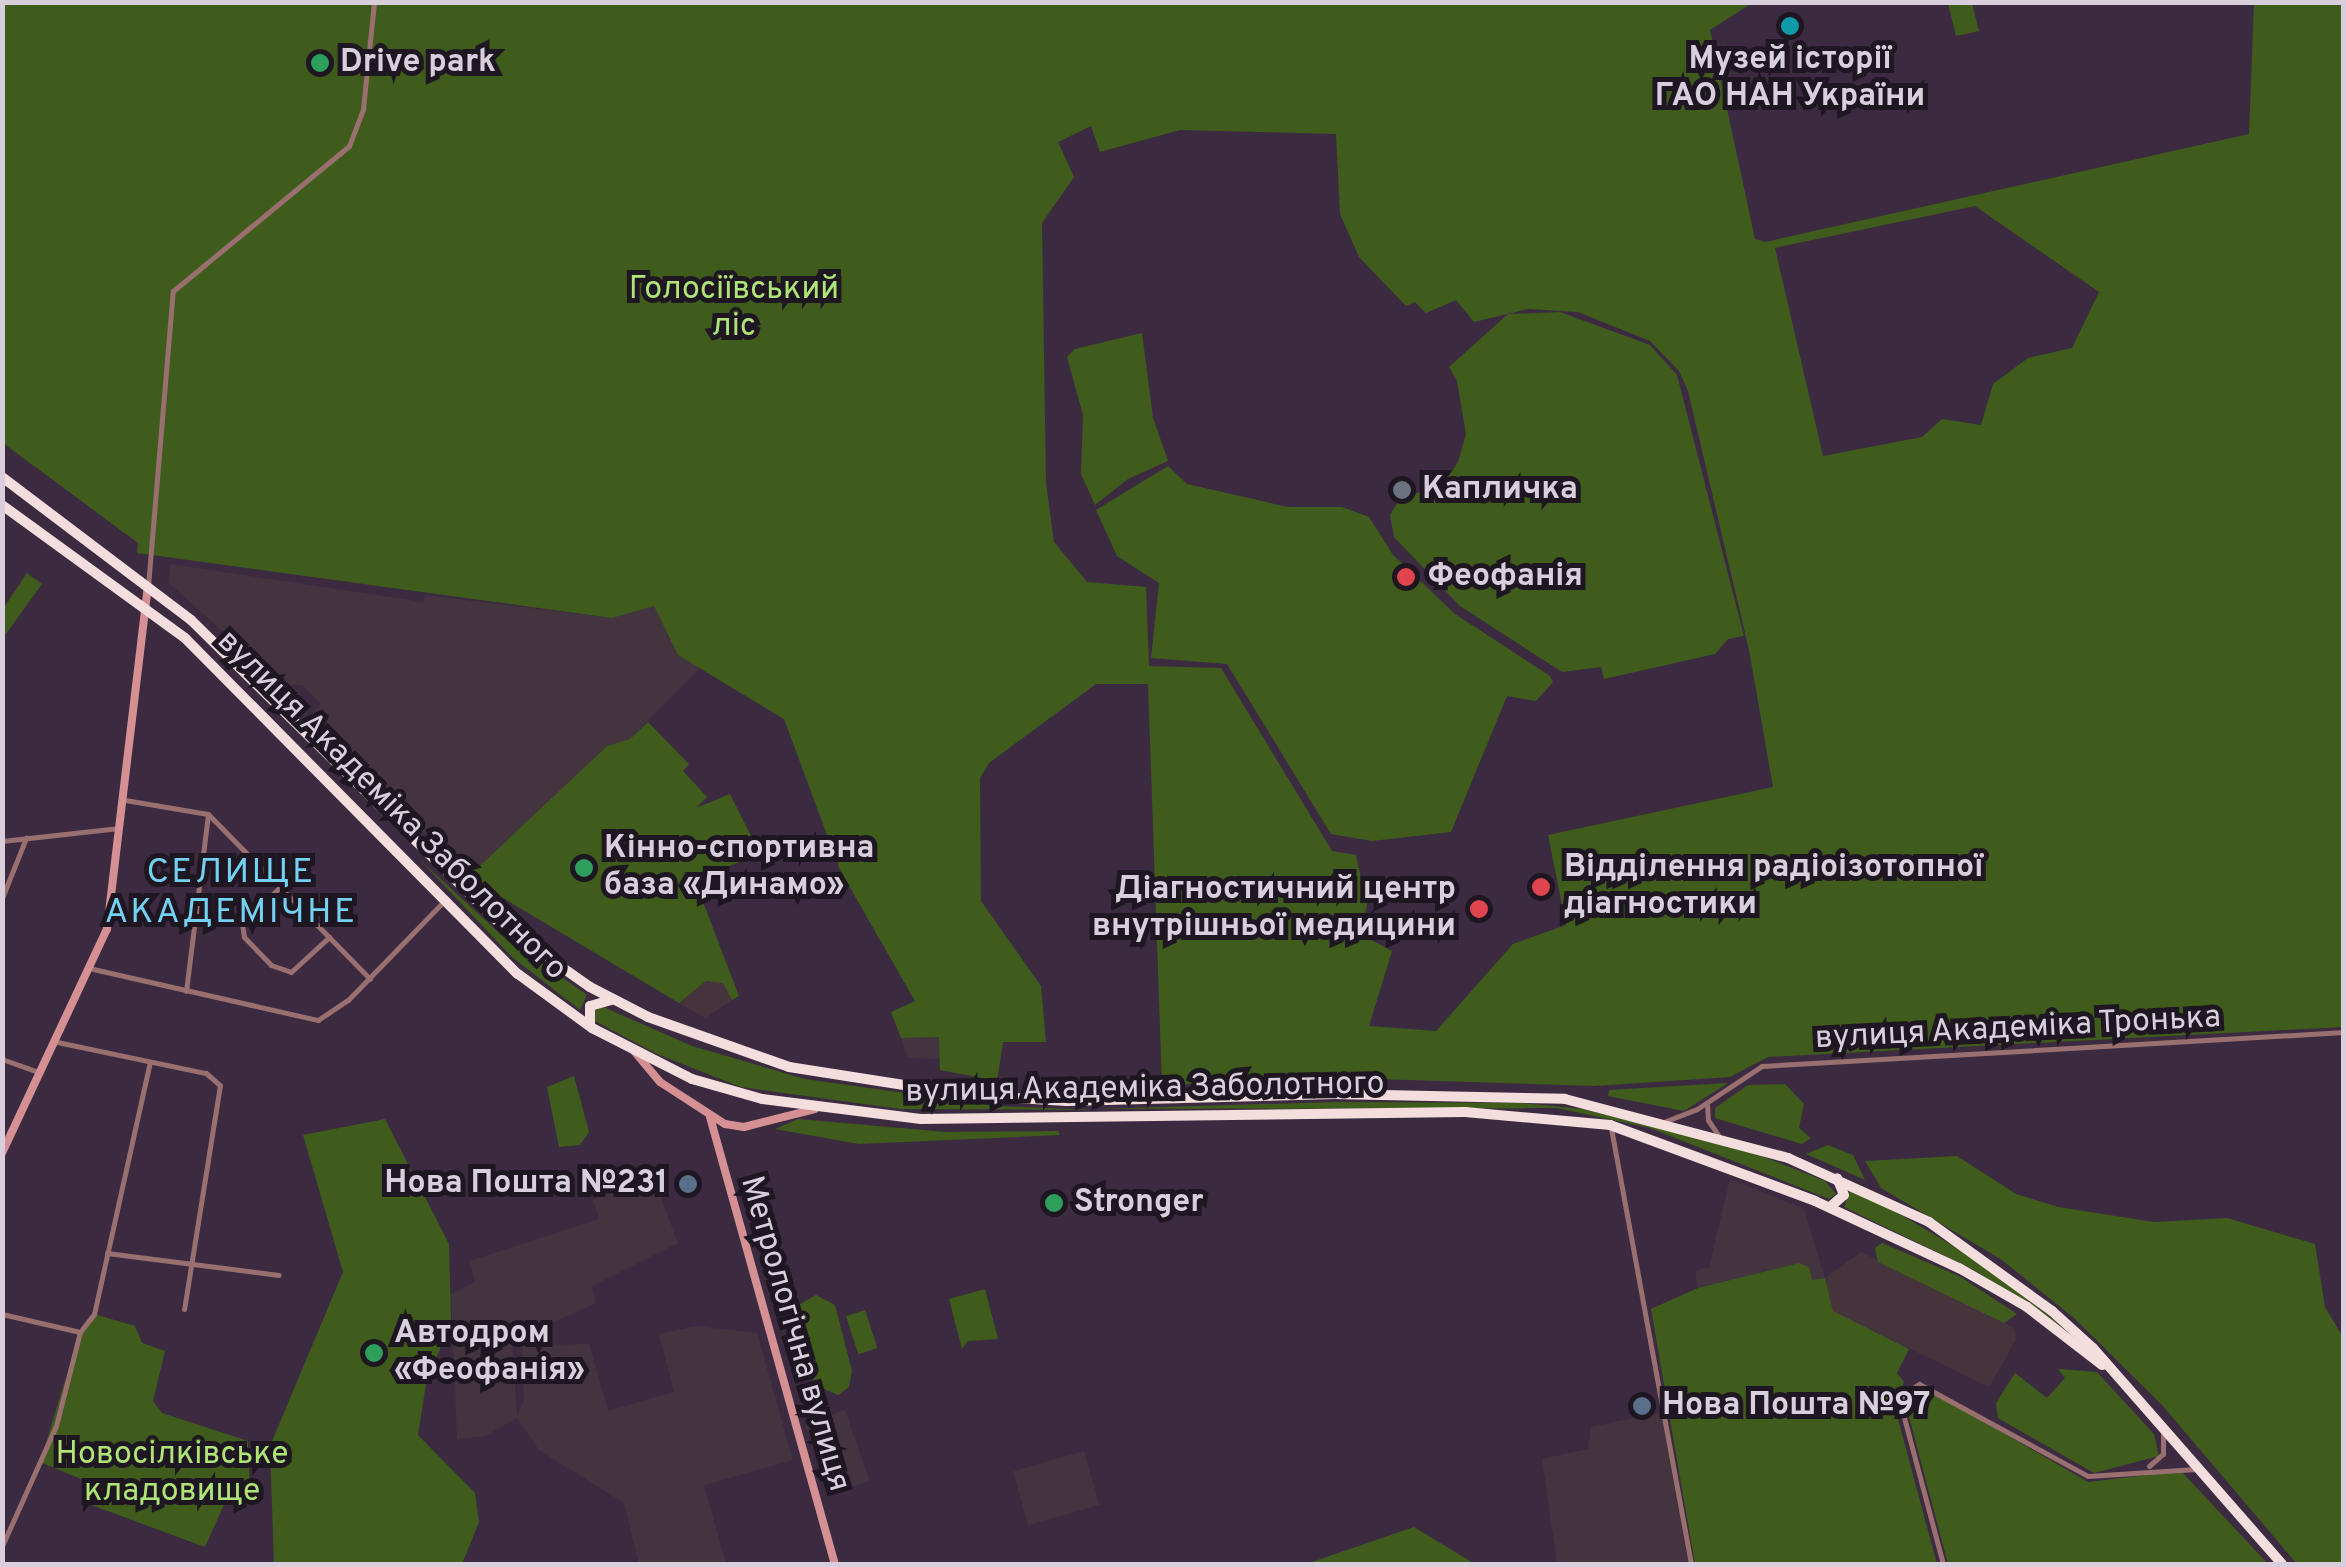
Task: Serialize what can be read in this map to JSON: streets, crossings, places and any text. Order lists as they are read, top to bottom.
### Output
{
  "streets": {
    "highway": ["вулиця Академіка Заболотного"],
    "street": ["вулиця Академіка Тронька", "Метрологічна вулиця"]
  },
  "crossings": [
    ["вулиця Академіка Заболотного", "вулиця Академіка Тронька"]
  ],
  "districts": ["СЕЛИЩЕ АКАДЕМІЧНЕ"],
  "parks": ["Голосіївський ліс", "Новосілківське кладовище"],
  "places": [
    "Музей історії ГАО НАН України",
    "Drive park",
    "Капличка",
    "Феофанія",
    "Кінно-спортивна база «Динамо»",
    "Відділення радіоізотопної діагностики",
    "Діагностичний центр внутрішньої медицини",
    "Нова Пошта №231",
    "Stronger",
    "Автодром «Феофанія»",
    "Нова Пошта №97"
  ]
}
